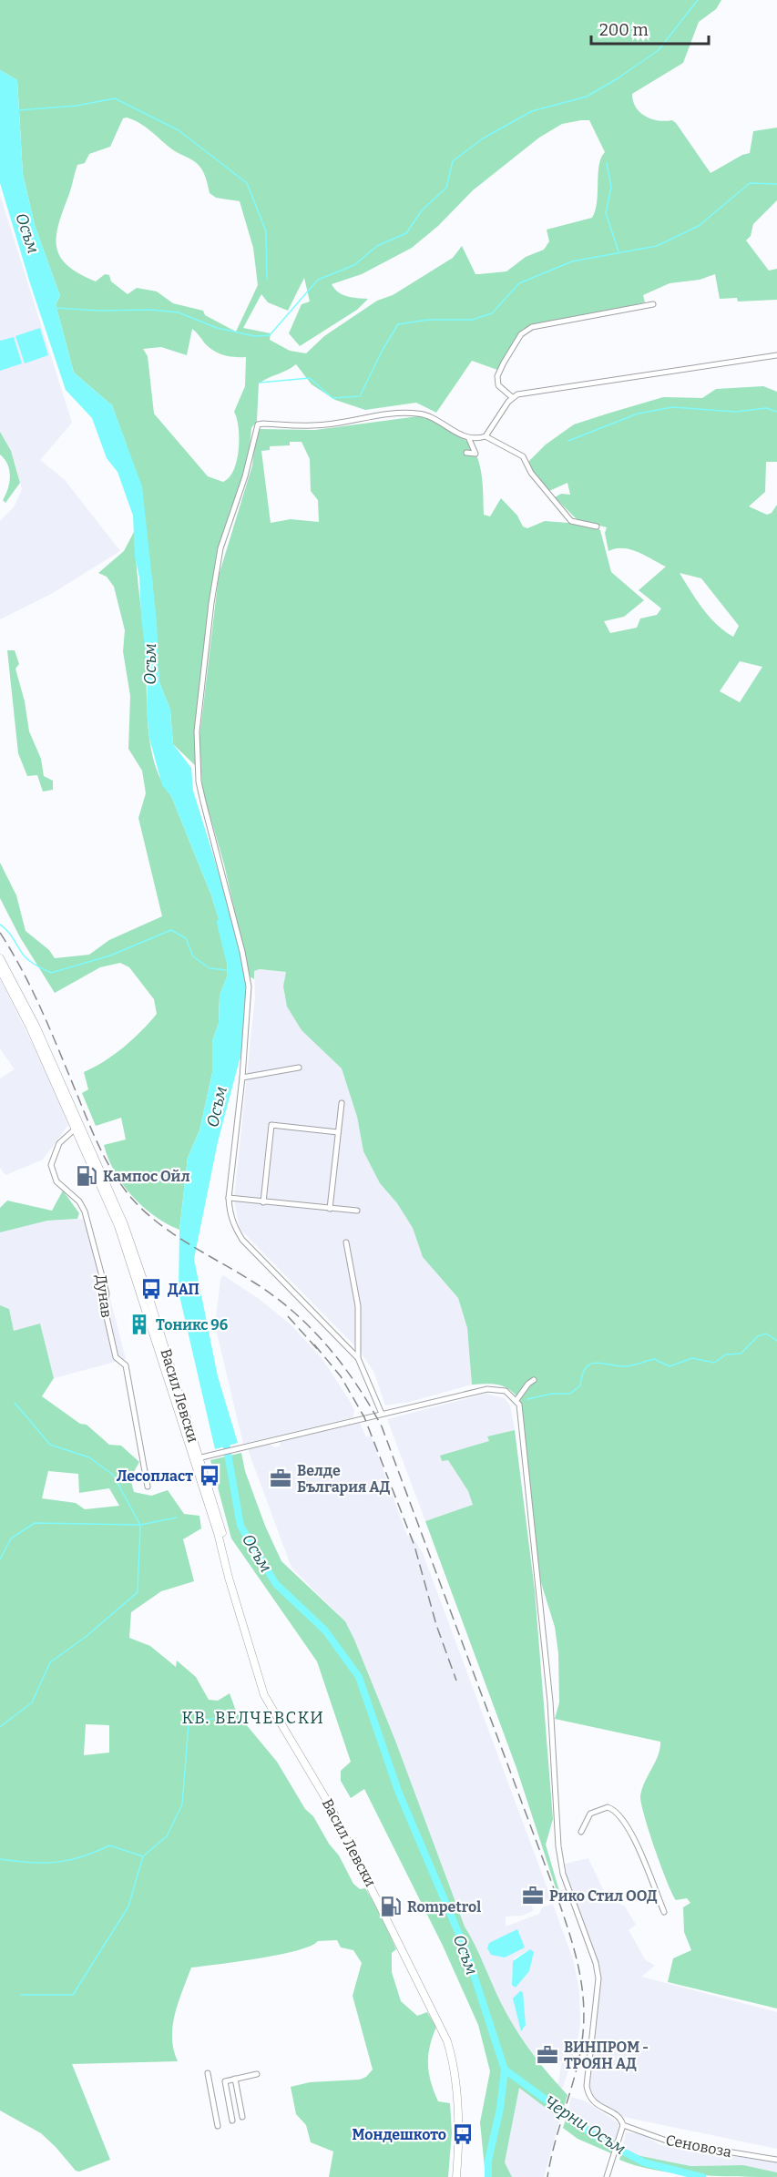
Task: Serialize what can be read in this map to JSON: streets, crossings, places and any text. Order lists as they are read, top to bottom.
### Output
{
  "streets": {
    "main road": ["Васил Левски"],
    "street": ["Дунав", "Сеновоза"]
  },
  "crossings": [
    ["Дунав", "Васил Левски"]
  ],
  "districts": ["КВ. ВЕЛЧЕВСКИ"],
  "water": ["Осъм", "Черни Осъм"],
  "places": {
    "fuel station": ["Кампос Ойл", "Rompetrol"],
    "bus stop": ["ДАП", "Лесопласт", "Мондешкото"],
    "building": ["Тоникс 96"],
    "office": ["Велде България АД", "Рико Стил ООД", "ВИНПРОМ - ТРОЯН АД"]
  },
  "scale_bar": "200 m"
}
